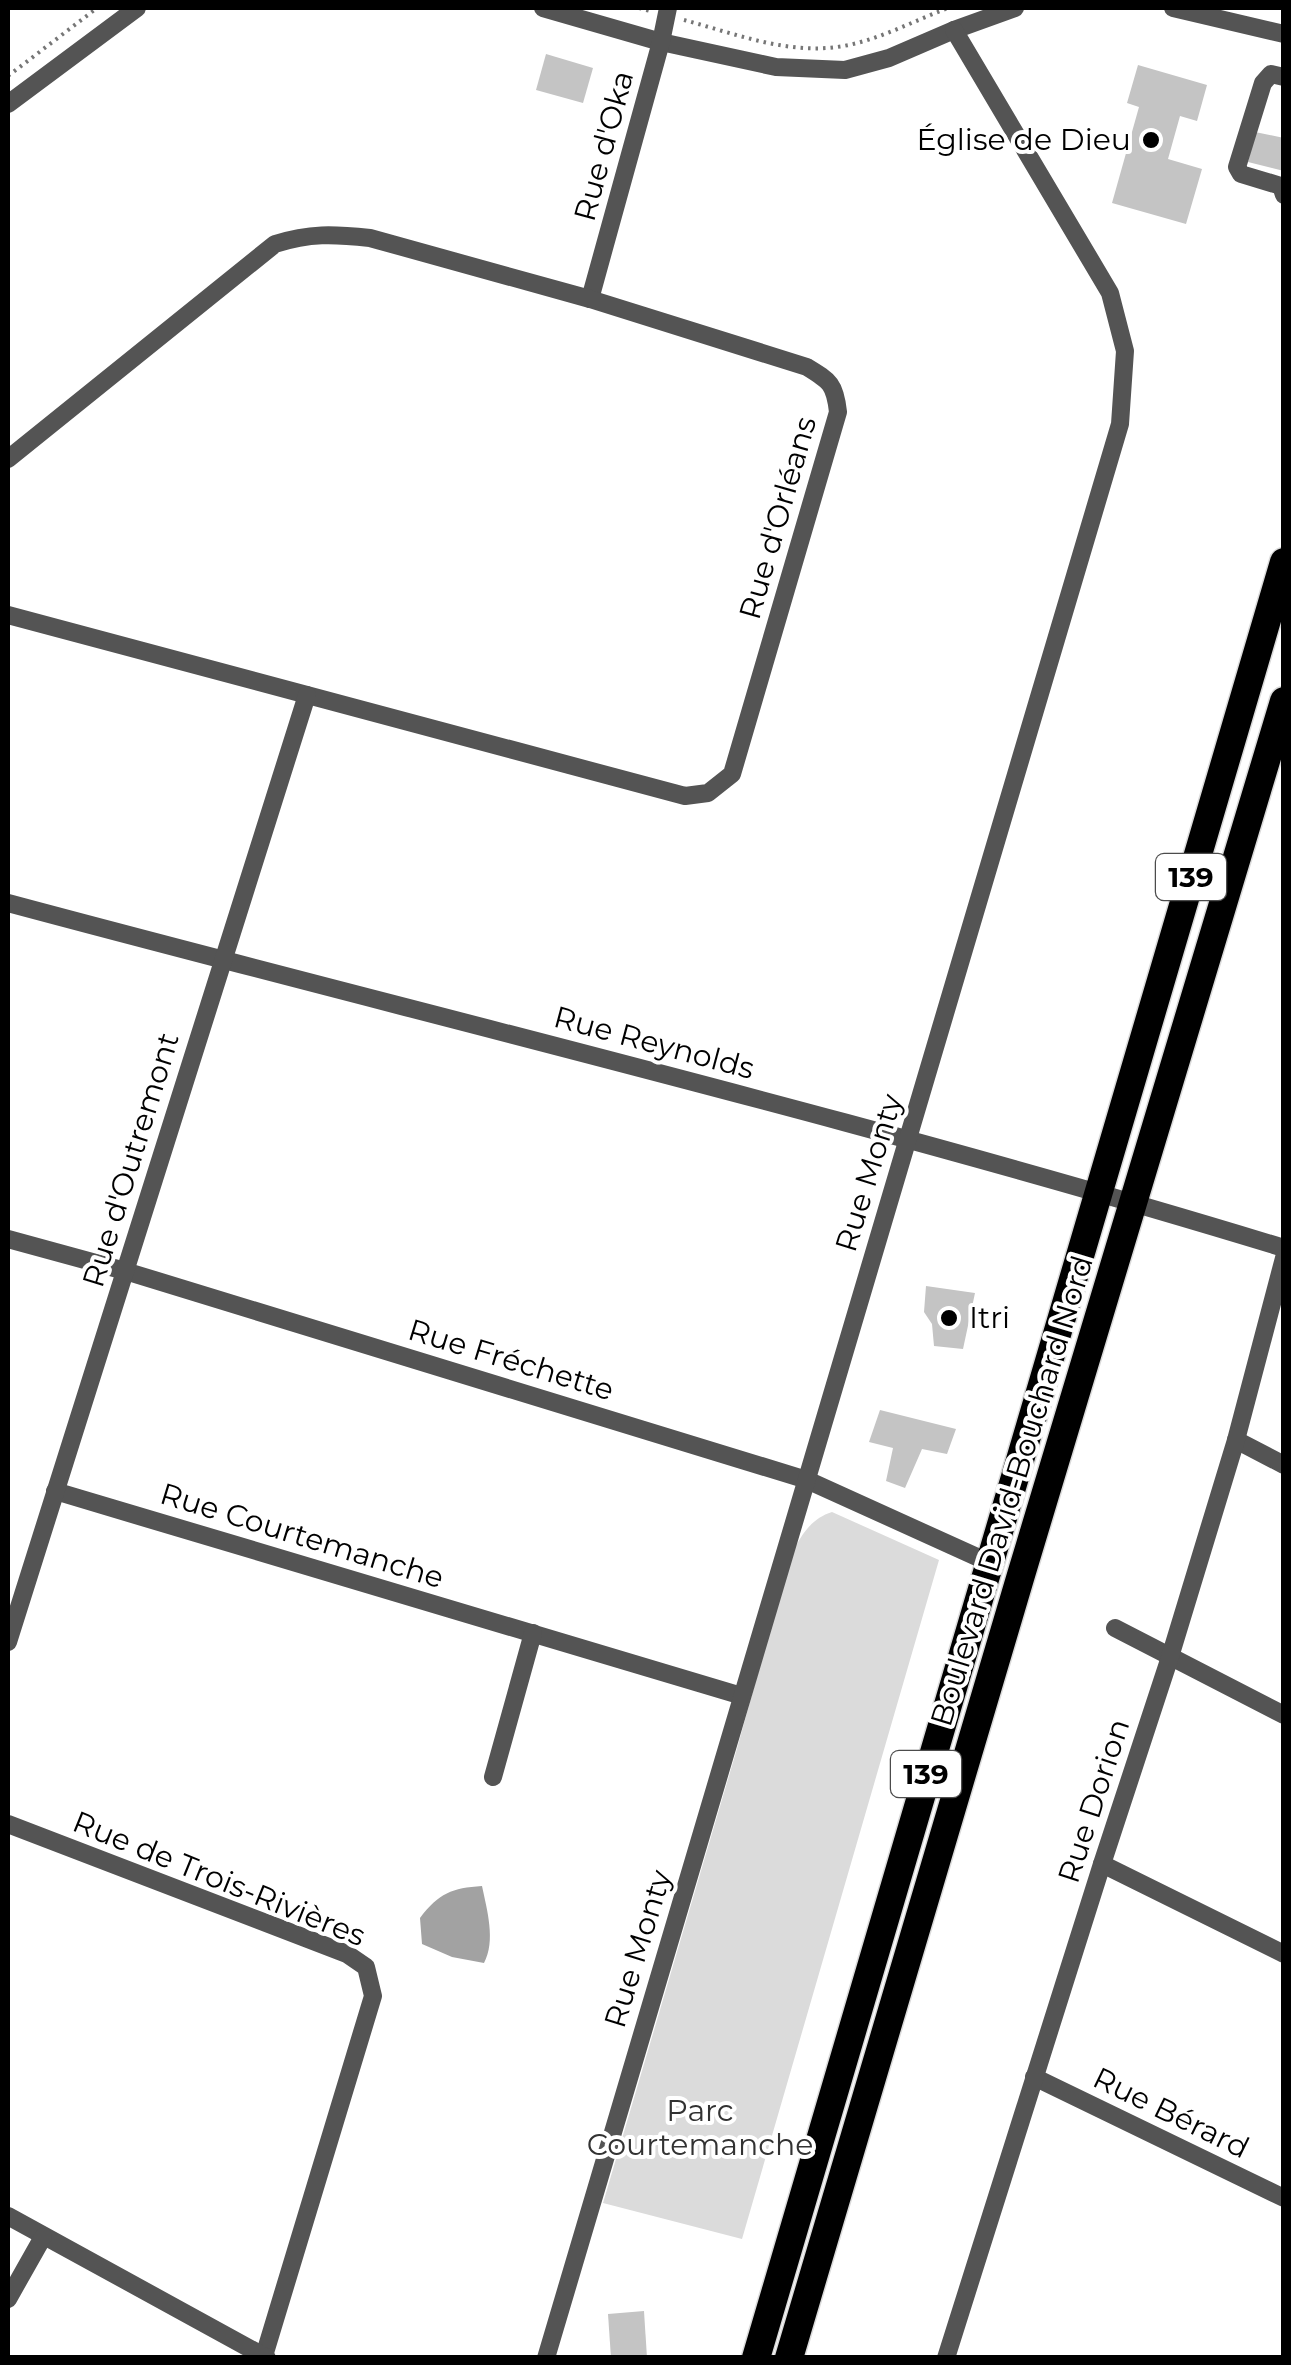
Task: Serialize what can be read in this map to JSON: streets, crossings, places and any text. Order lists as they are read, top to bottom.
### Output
{
  "streets": {
    "highway": ["139", "Boulevard David-Bouchard Nord"],
    "street": [
      "Rue d'Oka",
      "Rue d'Orléans",
      "Rue Reynolds",
      "Rue d'Outremont",
      "Rue Monty",
      "Rue Fréchette",
      "Rue Courtemanche",
      "Rue Dorion",
      "Rue de Trois-Rivières",
      "Rue Bérard"
    ]
  },
  "crossings": [
    ["Rue d'Oka", "Rue d'Orléans"],
    ["Rue d'Orléans", "Rue d'Outremont"],
    ["Rue Reynolds", "Rue d'Outremont"],
    ["Rue Reynolds", "Rue Monty"],
    ["Rue Reynolds", "Boulevard David-Bouchard Nord"],
    ["Rue d'Outremont", "Rue Fréchette"],
    ["Rue d'Outremont", "Rue Courtemanche"],
    ["Rue Monty", "Rue Fréchette"],
    ["Rue Monty", "Rue Courtemanche"],
    ["Rue Fréchette", "Boulevard David-Bouchard Nord"],
    ["Rue Dorion", "Rue Bérard"]
  ],
  "parks": ["Parc Courtemanche"],
  "places": ["Église de Dieu", "Itri"]
}
